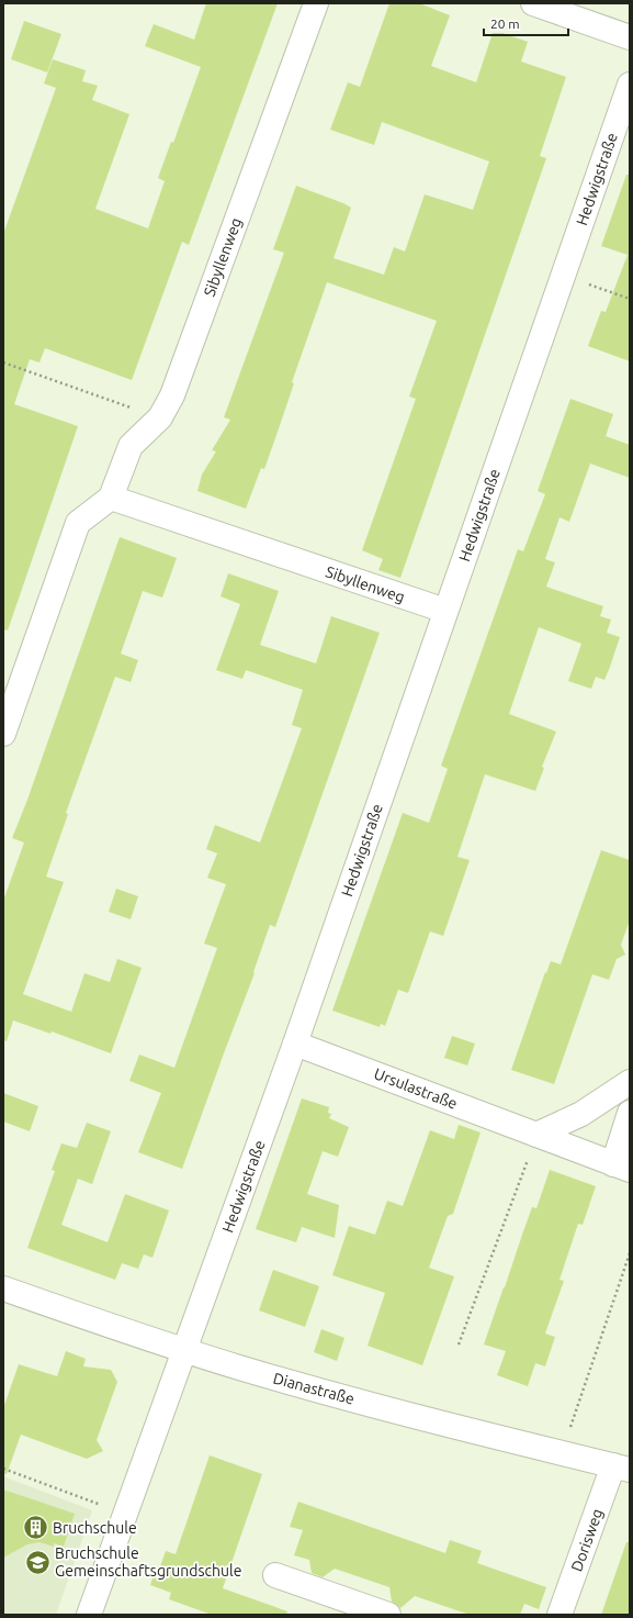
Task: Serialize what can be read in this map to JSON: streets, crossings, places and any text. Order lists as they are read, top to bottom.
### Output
{
  "streets": {
    "street": [
      "Hedwigstraße",
      "Sibyllenweg",
      "Ursulastraße",
      "Dianastraße",
      "Dorisweg"
    ]
  },
  "crossings": [
    ["Hedwigstraße", "Sibyllenweg"],
    ["Hedwigstraße", "Ursulastraße"],
    ["Hedwigstraße", "Dianastraße"],
    ["Dianastraße", "Dorisweg"]
  ],
  "places": {
    "building": ["Bruchschule"],
    "school or university": ["Bruchschule Gemeinschaftsgrundschule"]
  },
  "scale_bar": "20 m"
}
